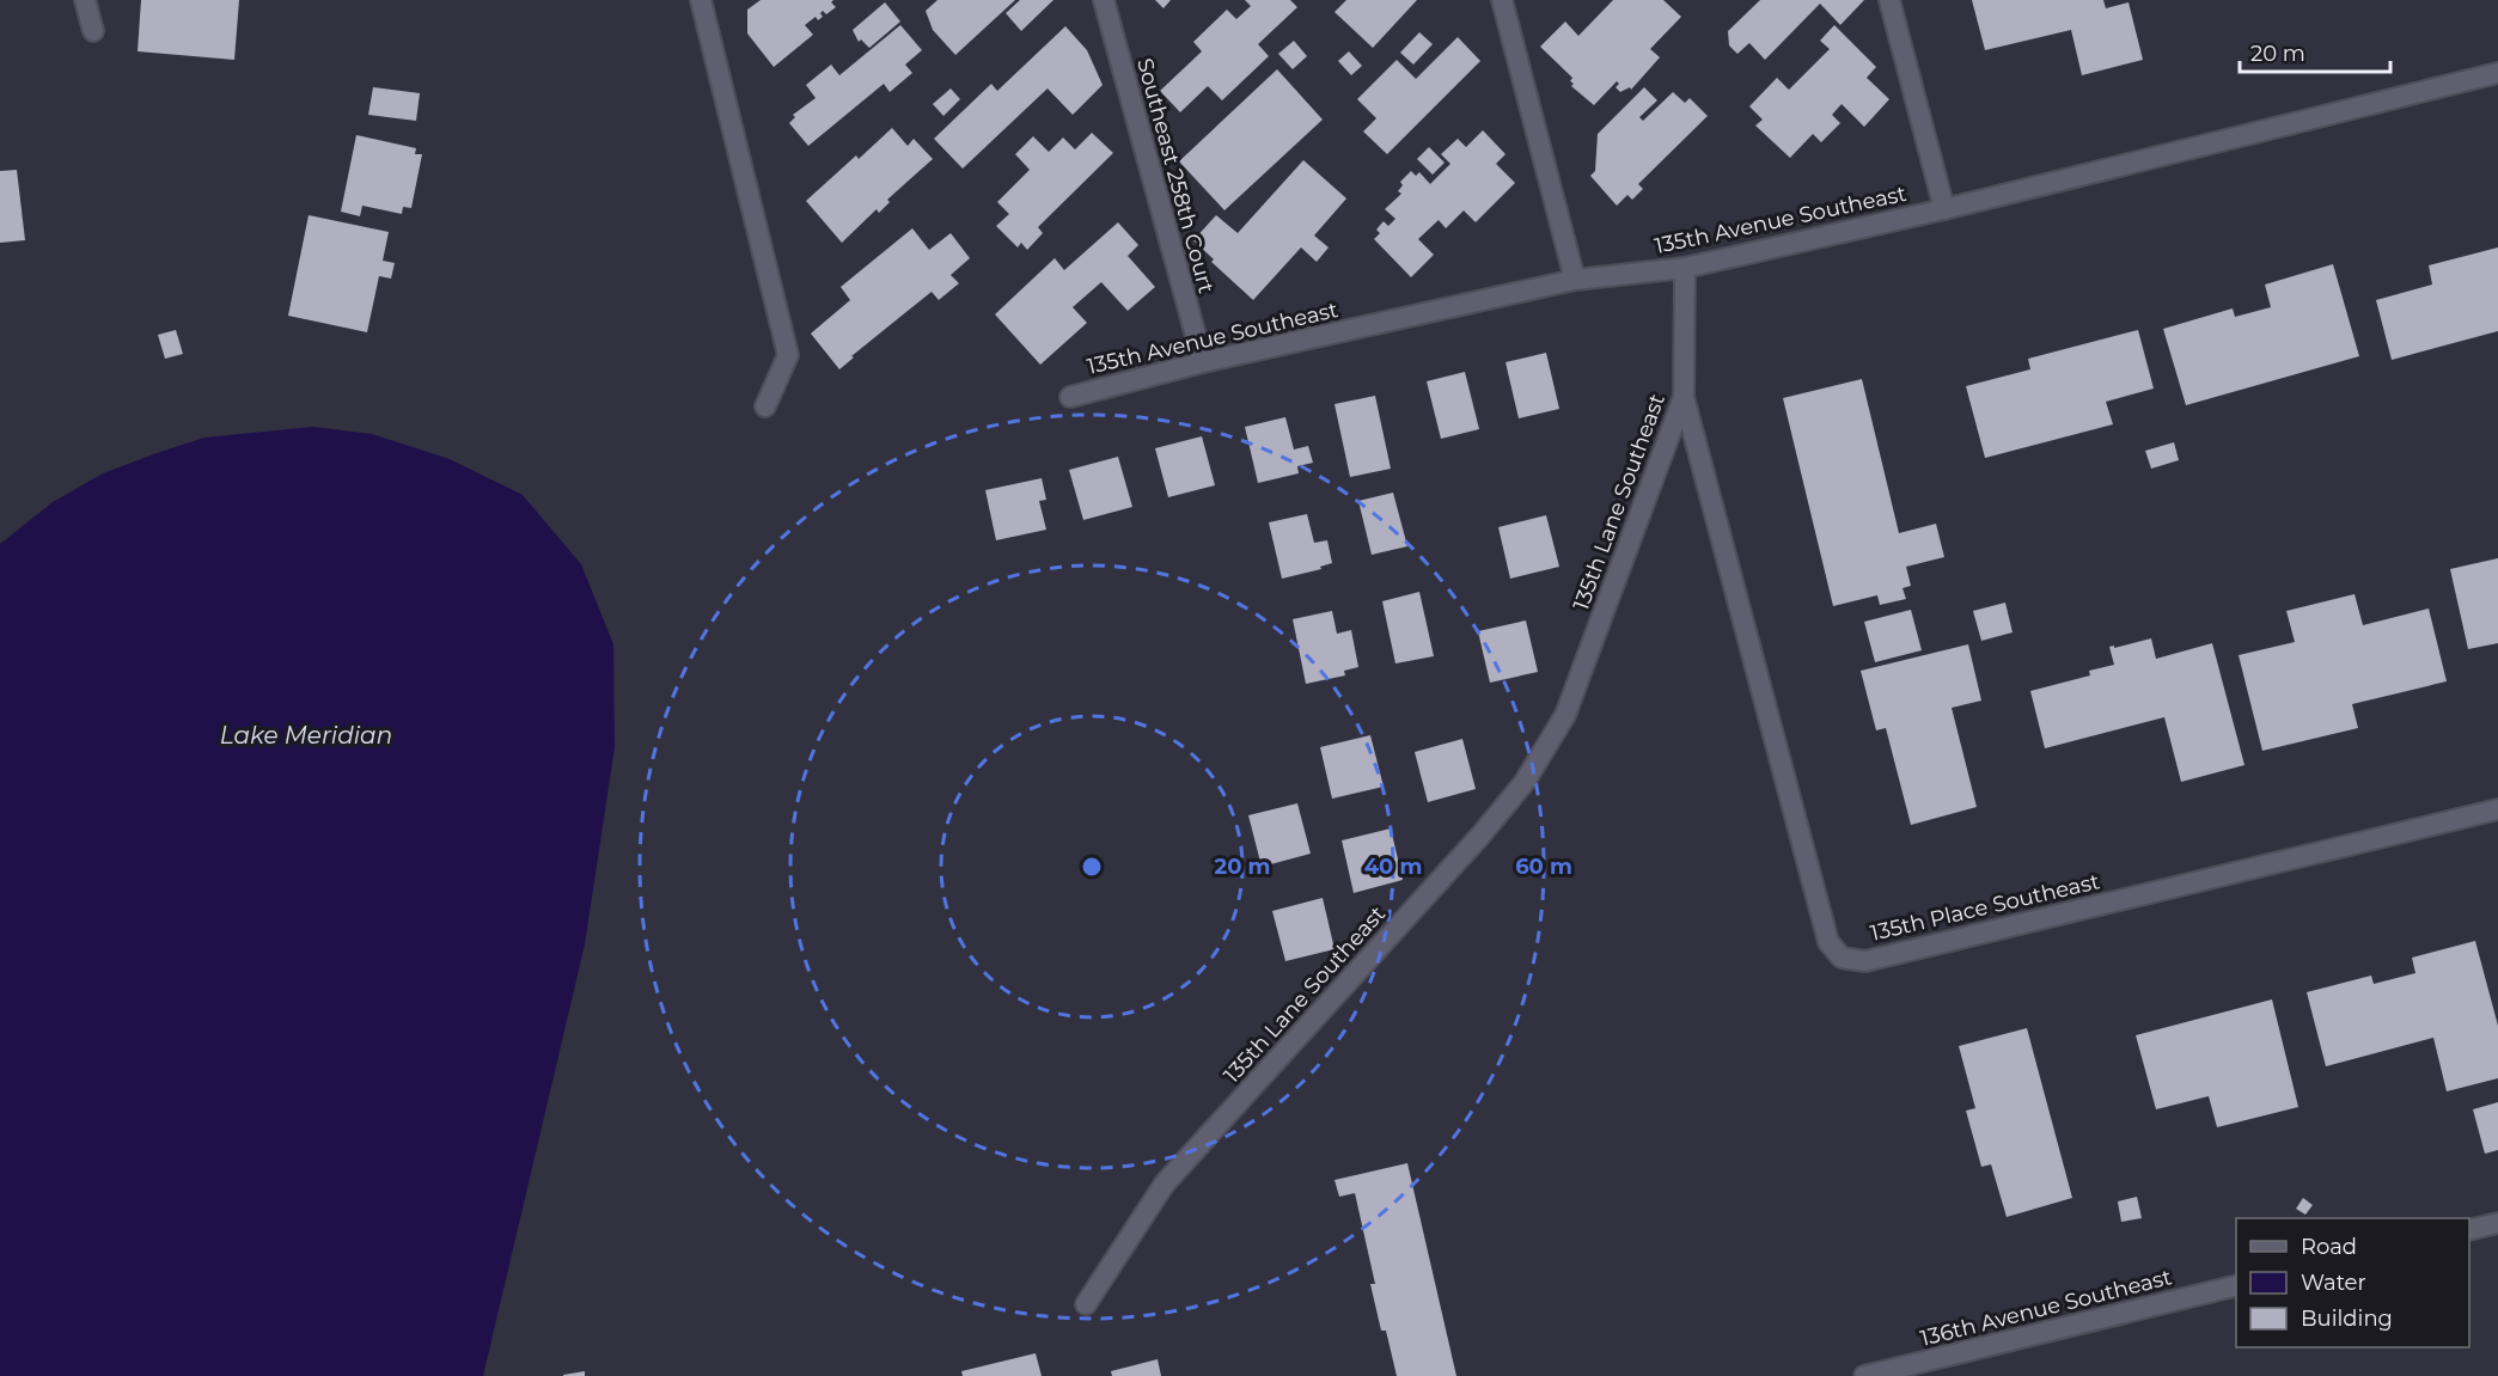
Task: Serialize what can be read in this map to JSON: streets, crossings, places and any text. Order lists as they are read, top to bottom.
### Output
{
  "streets": {
    "street": [
      "Southeast 258th Court",
      "135th Avenue Southeast",
      "135th Lane Southeast",
      "135th Place Southeast",
      "136th Avenue Southeast"
    ]
  },
  "crossings": [
    ["Southeast 258th Court", "135th Avenue Southeast"],
    ["135th Avenue Southeast", "135th Lane Southeast"],
    ["135th Lane Southeast", "135th Place Southeast"]
  ],
  "water": ["Lake Meridian"],
  "legend": ["Road", "Water", "Building"],
  "scale_bar": "20 m",
  "rings": ["20 m", "40 m", "60 m"]
}
